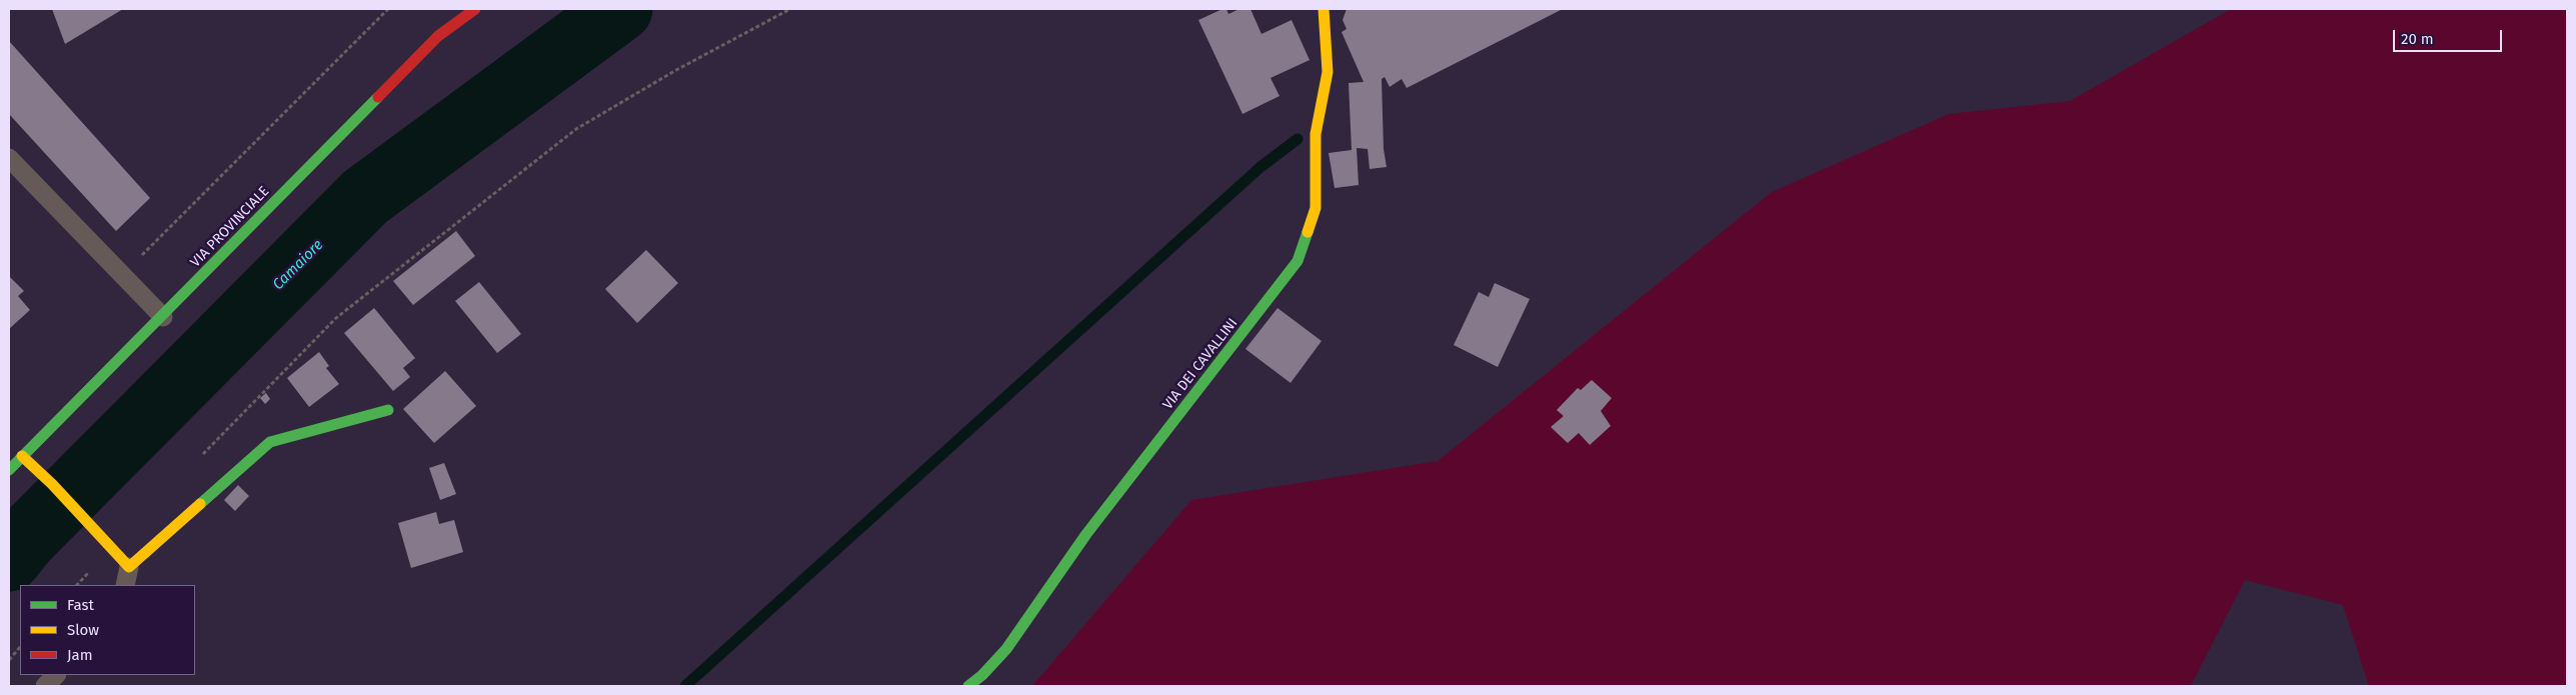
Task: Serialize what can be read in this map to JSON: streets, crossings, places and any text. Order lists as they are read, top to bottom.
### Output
{
  "streets": {
    "street": ["VIA PROVINCIALE", "VIA DEI CAVALLINI"]
  },
  "water": ["Camaiore"],
  "legend": ["Fast", "Slow", "Jam"],
  "scale_bar": "20 m"
}
